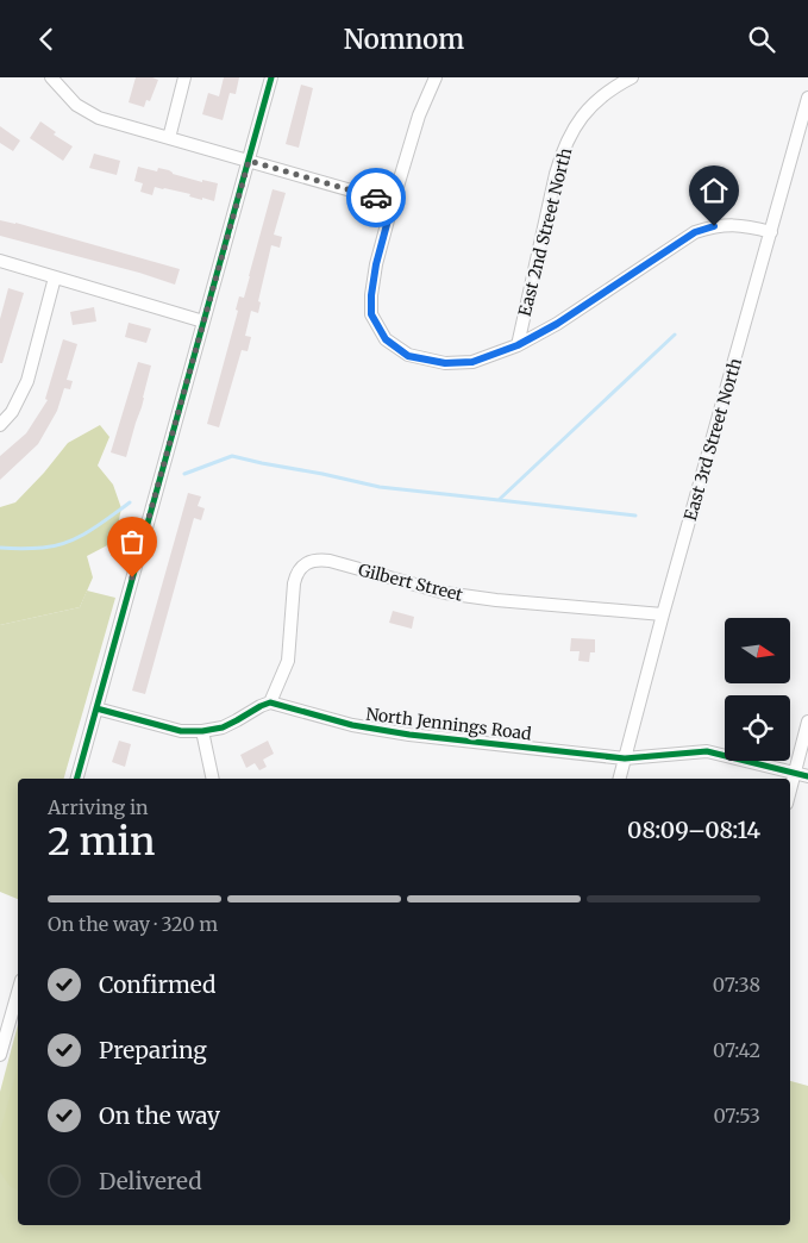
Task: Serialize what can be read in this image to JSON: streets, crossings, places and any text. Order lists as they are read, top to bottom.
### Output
{
  "streets": {
    "street": [
      "East 2nd Street North",
      "East 3rd Street North",
      "Gilbert Street",
      "North Jennings Road"
    ]
  },
  "crossings": [
    ["East 3rd Street North", "Gilbert Street"],
    ["East 3rd Street North", "North Jennings Road"],
    ["Gilbert Street", "North Jennings Road"]
  ],
  "north": "right",
  "page": {
    "header": "Nomnom",
    "heading": ["2 min", "Arriving in", "08:09–08:14"],
    "bar": "On the way · 320 m",
    "list": [
      ["Confirmed", "07:38"],
      ["Preparing", "07:42"],
      ["On the way", "07:53"],
      "Delivered"
    ]
  }
}
